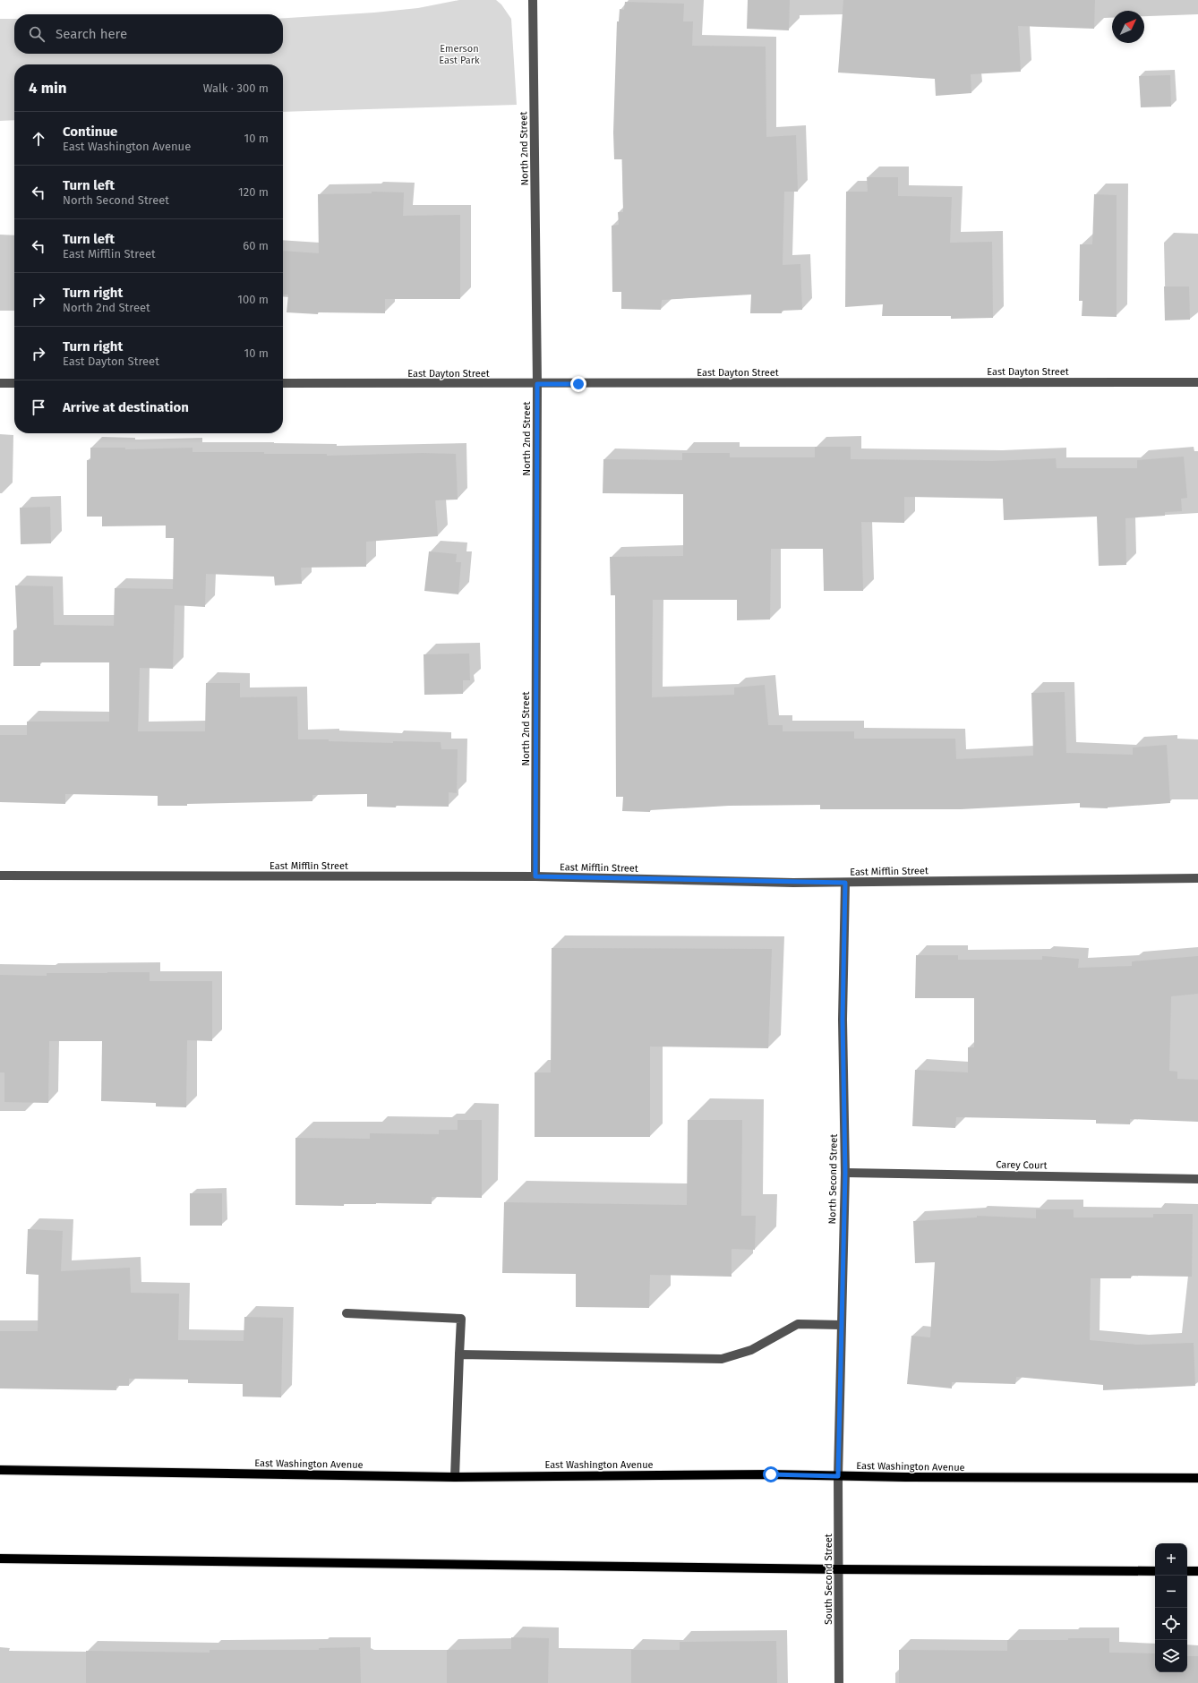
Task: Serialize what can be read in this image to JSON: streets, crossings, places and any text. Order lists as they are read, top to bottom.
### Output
{
  "streets": {
    "main road": ["East Washington Avenue"],
    "street": [
      "North 2nd Street",
      "East Dayton Street",
      "East Mifflin Street",
      "Carey Court",
      "North Second Street",
      "South Second Street"
    ]
  },
  "crossings": [
    ["North 2nd Street", "East Dayton Street"],
    ["North 2nd Street", "East Mifflin Street"],
    ["East Mifflin Street", "North Second Street"],
    ["Carey Court", "North Second Street"],
    ["North Second Street", "East Washington Avenue"],
    ["North Second Street", "South Second Street"],
    ["East Washington Avenue", "South Second Street"]
  ],
  "parks": ["Emerson East Park"],
  "north": "top right",
  "page": {
    "search": "Search here",
    "heading": ["4 min", "Walk · 300 m"],
    "list": [
      ["Continue", "East Washington Avenue", "10 m"],
      ["Turn left", "North Second Street", "120 m"],
      ["Turn left", "East Mifflin Street", "60 m"],
      ["Turn right", "North 2nd Street", "100 m"],
      ["Turn right", "East Dayton Street", "10 m"],
      "Arrive at destination"
    ],
    "map_buttons": ["+", "−"]
  }
}
